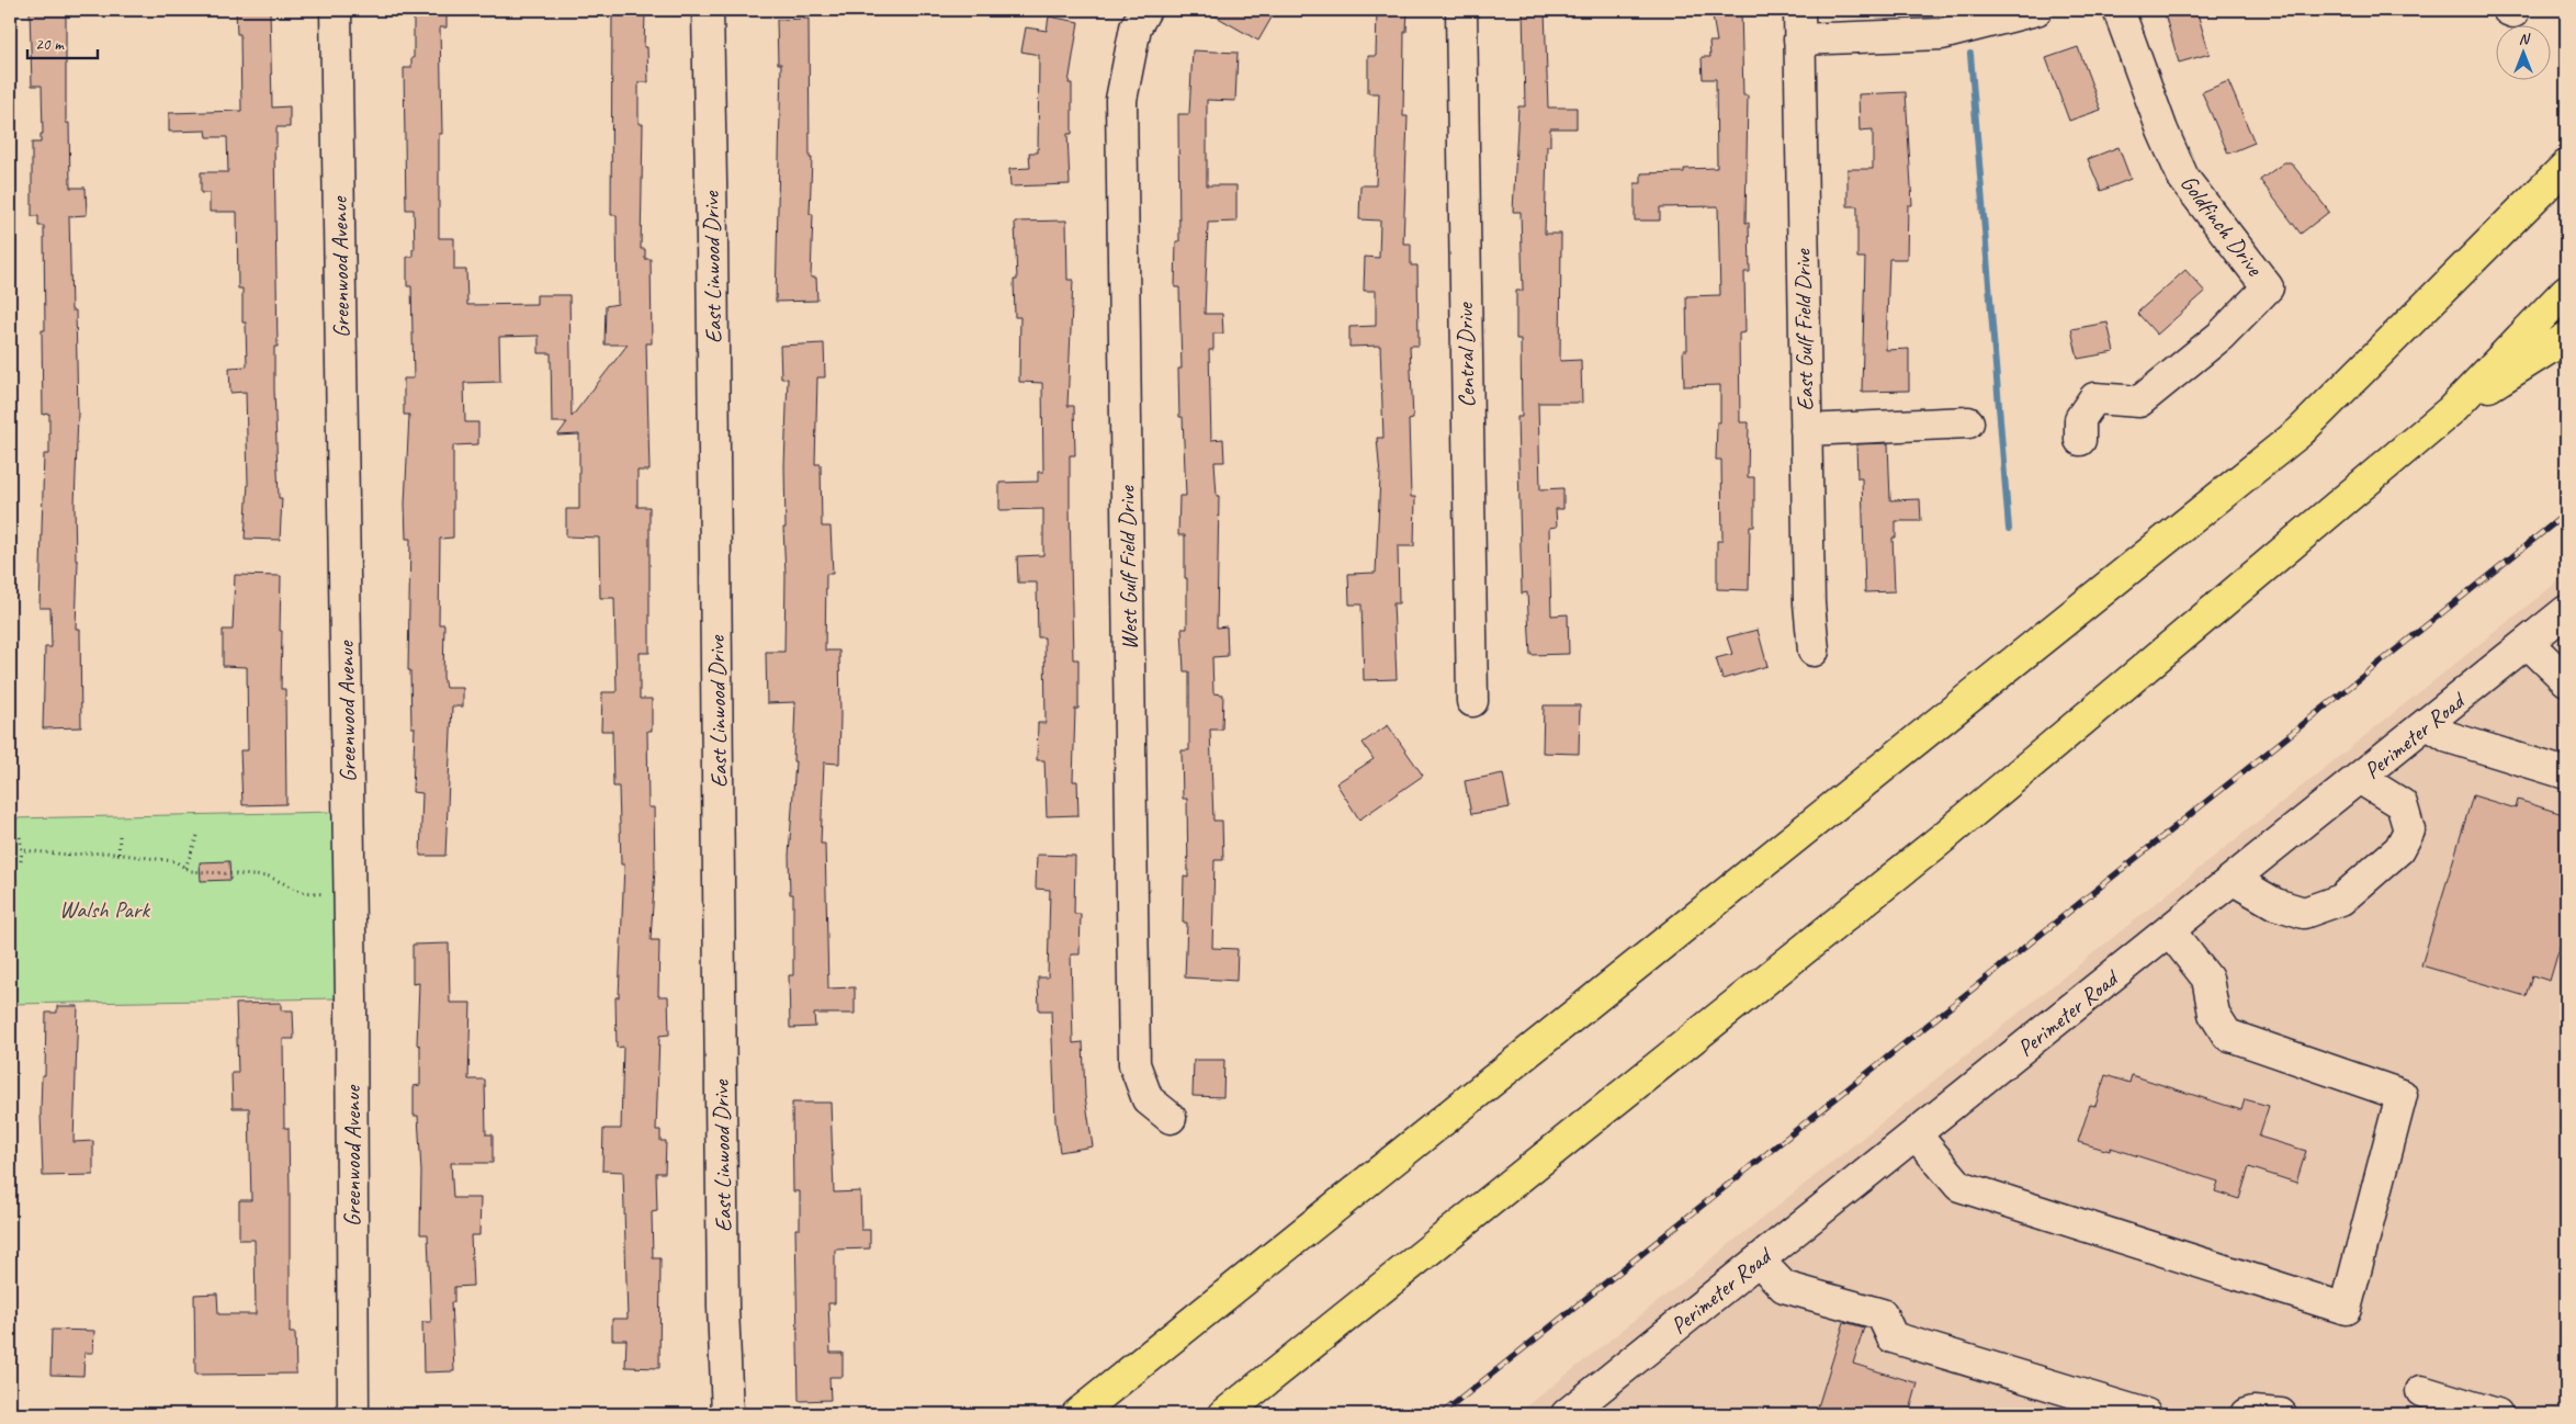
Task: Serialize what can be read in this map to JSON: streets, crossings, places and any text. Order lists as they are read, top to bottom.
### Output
{
  "streets": {
    "street": [
      "Goldfinch Drive",
      "Greenwood Avenue",
      "East Linwood Drive",
      "East Gulf Field Drive",
      "Central Drive",
      "West Gulf Field Drive",
      "Perimeter Road"
    ]
  },
  "parks": ["Walsh Park"],
  "scale_bar": "20 m",
  "north": "top"
}
